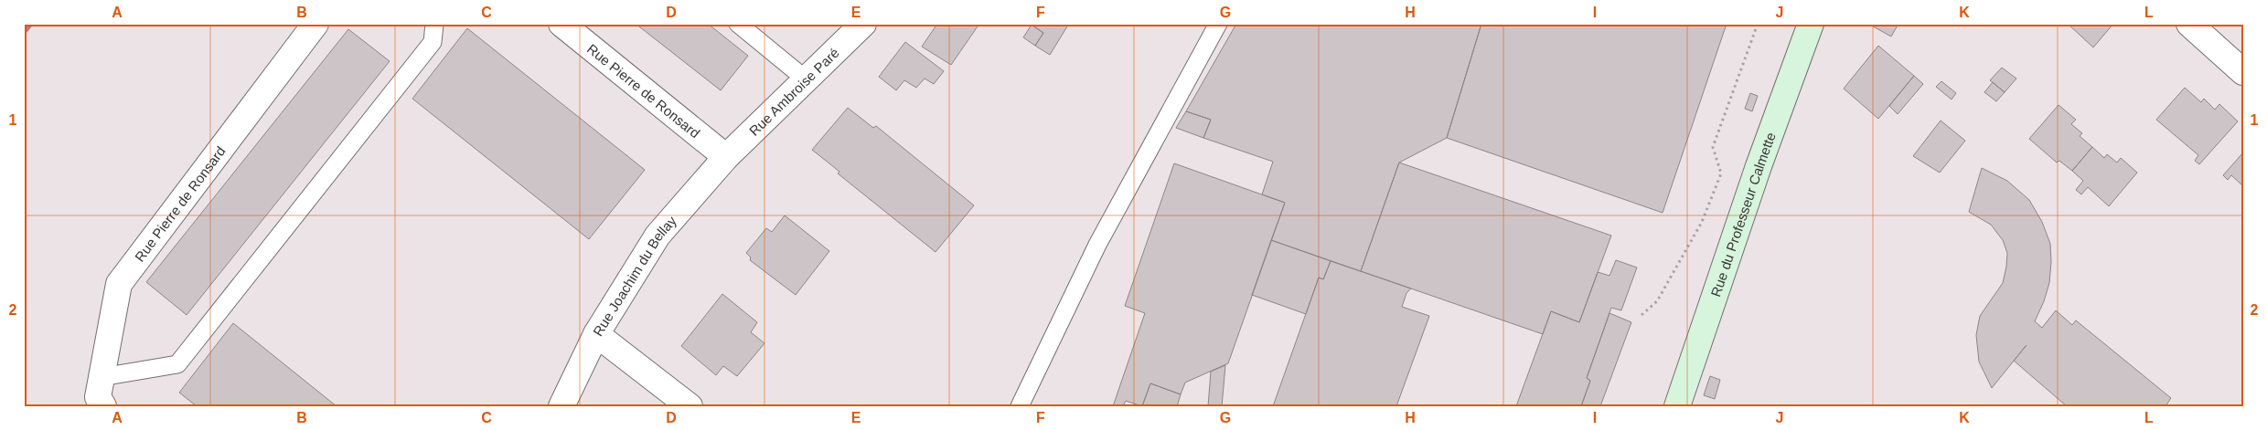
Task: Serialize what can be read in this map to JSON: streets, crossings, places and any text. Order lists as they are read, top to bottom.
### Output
{
  "streets": {
    "main road": ["Rue du Professeur Calmette"],
    "street": ["Rue Pierre de Ronsard", "Rue Ambroise Paré", "Rue Joachim du Bellay"]
  },
  "crossings": [
    ["Rue Pierre de Ronsard", "Rue Ambroise Paré"],
    ["Rue Pierre de Ronsard", "Rue Joachim du Bellay"],
    ["Rue Ambroise Paré", "Rue Joachim du Bellay"]
  ],
  "grid": {
    "columns": [
      "A",
      "B",
      "C",
      "D",
      "E",
      "F",
      "G",
      "H",
      "I",
      "J",
      "K",
      "L"
    ],
    "rows": ["1", "2"]
  }
}
